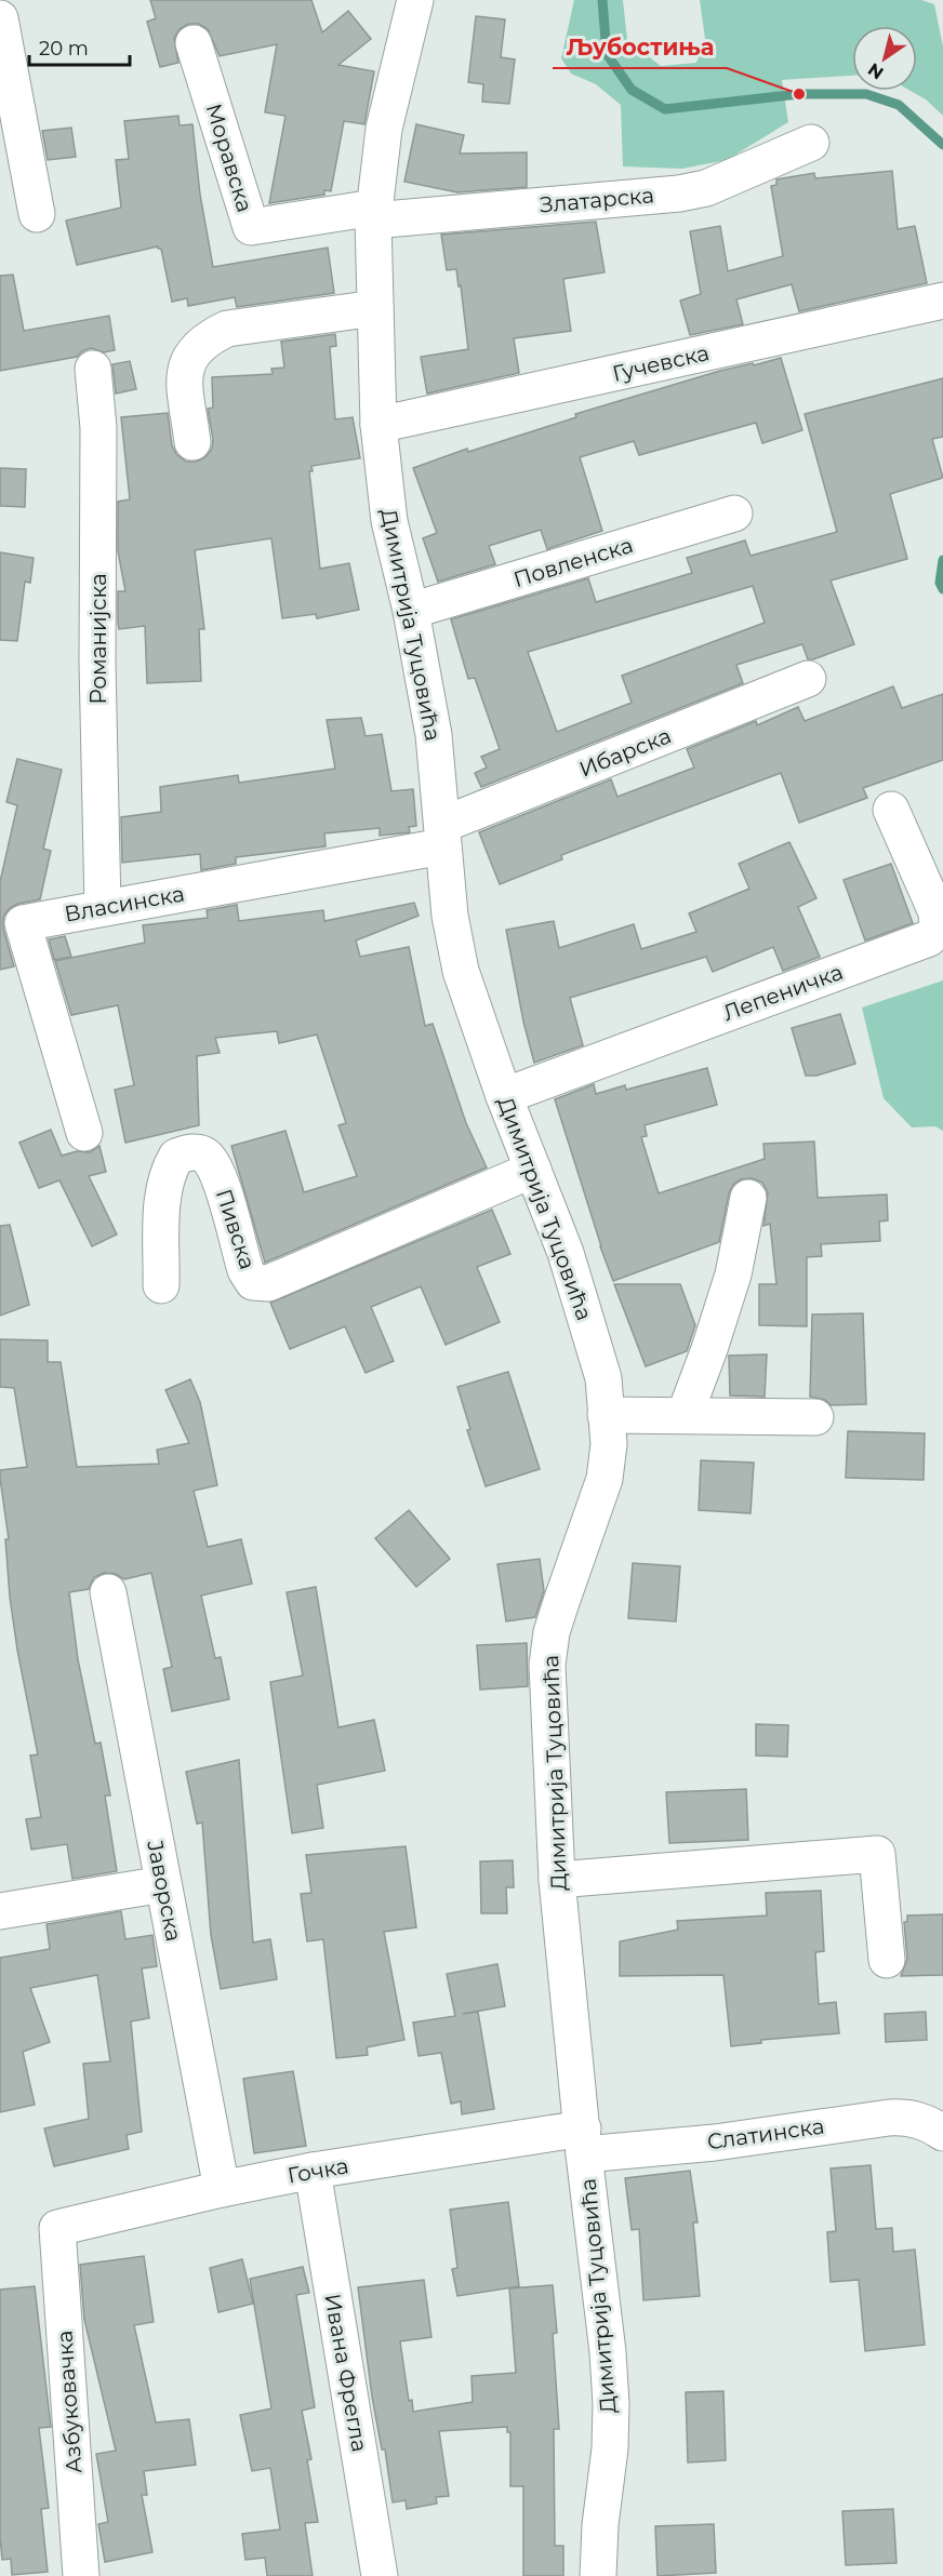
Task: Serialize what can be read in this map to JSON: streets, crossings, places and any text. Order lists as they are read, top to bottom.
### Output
{
  "streets": {
    "street": [
      "Моравска",
      "Златарска",
      "Гучевска",
      "Повленска",
      "Димитрија Туцовића",
      "Романијска",
      "Ибарска",
      "Власинска",
      "Лепеничка",
      "Пивска",
      "Јаворска",
      "Слатинска",
      "Гочка",
      "Ивана Фрегла",
      "Азбуковачка"
    ]
  },
  "crossings": [
    ["Моравска", "Златарска"],
    ["Моравска", "Димитрија Туцовића"],
    ["Златарска", "Димитрија Туцовића"],
    ["Гучевска", "Димитрија Туцовића"],
    ["Повленска", "Димитрија Туцовића"],
    ["Димитрија Туцовића", "Ибарска"],
    ["Димитрија Туцовића", "Власинска"],
    ["Димитрија Туцовића", "Лепеничка"],
    ["Димитрија Туцовића", "Пивска"],
    ["Димитрија Туцовића", "Слатинска"],
    ["Димитрија Туцовића", "Гочка"],
    ["Романијска", "Власинска"],
    ["Ибарска", "Власинска"],
    ["Јаворска", "Гочка"],
    ["Слатинска", "Гочка"],
    ["Гочка", "Ивана Фрегла"],
    ["Гочка", "Азбуковачка"]
  ],
  "places": ["Љубостиња"],
  "scale_bar": "20 m",
  "north": "bottom left"
}
